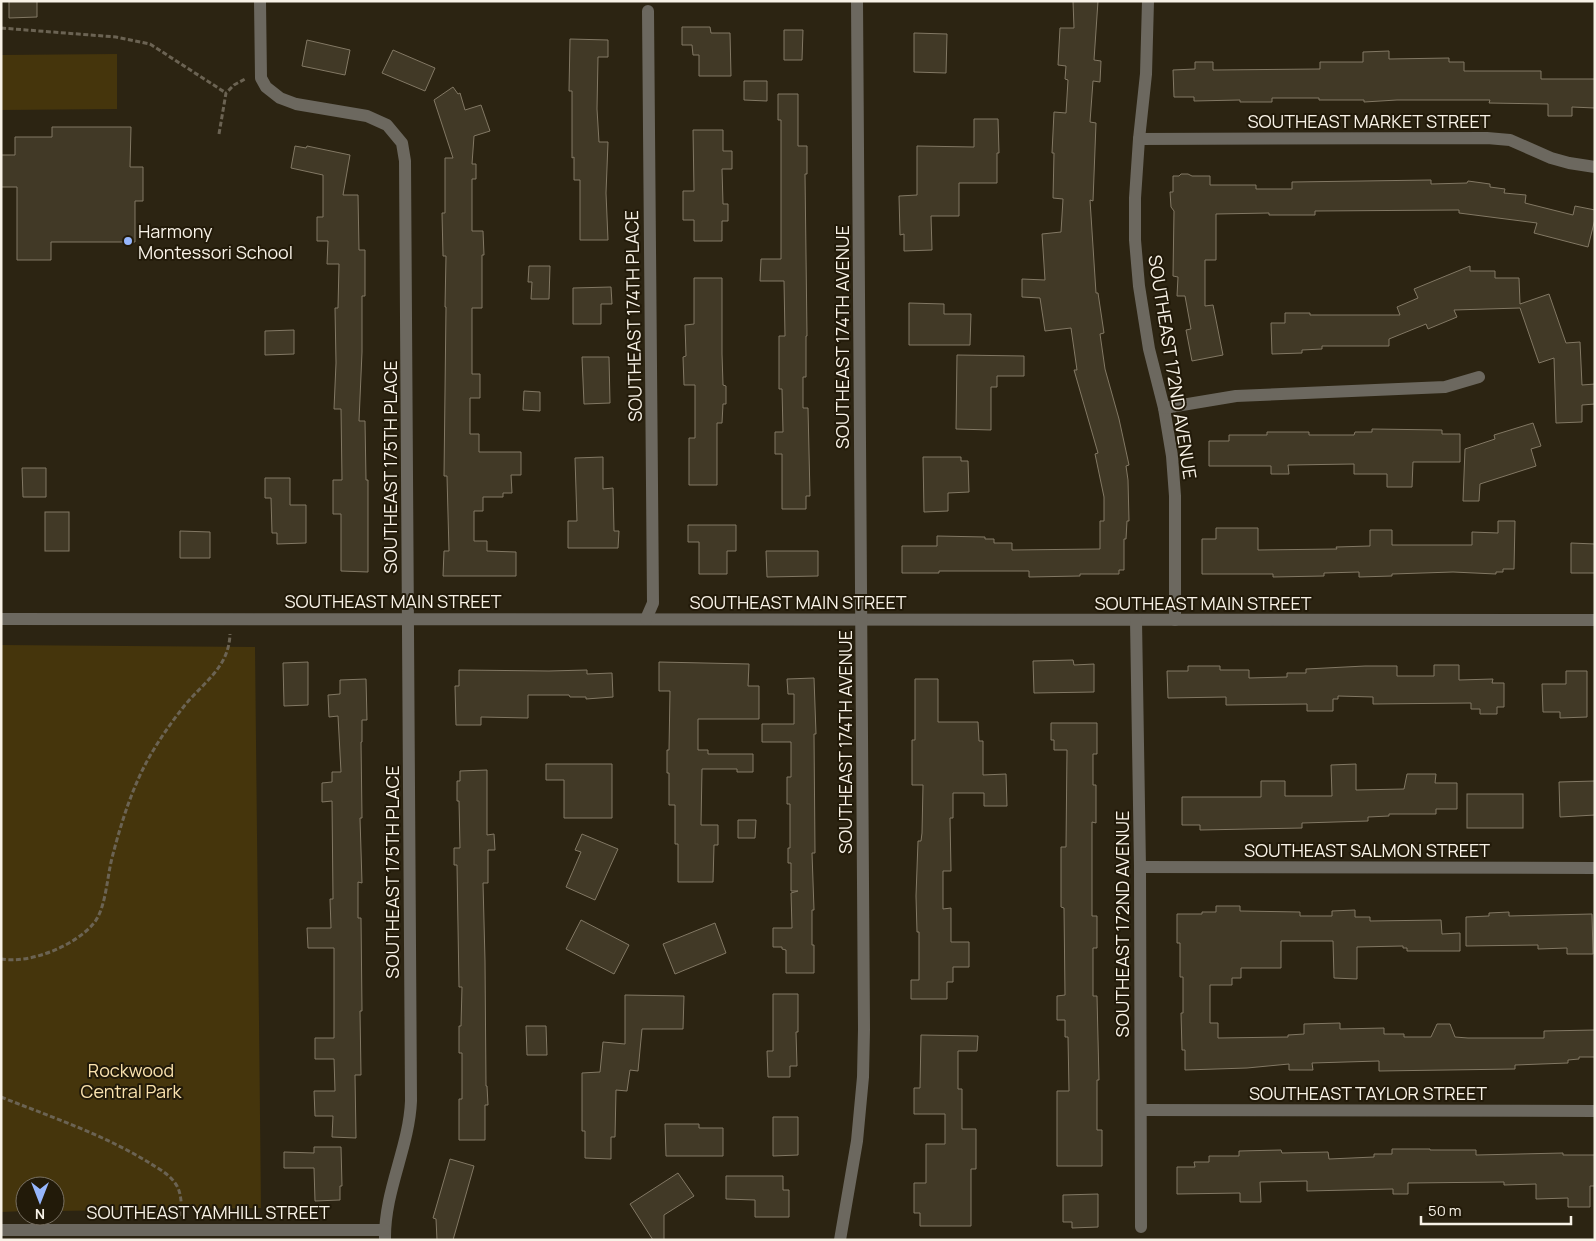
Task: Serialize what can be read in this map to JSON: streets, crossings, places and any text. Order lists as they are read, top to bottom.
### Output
{
  "streets": {
    "street": [
      "SOUTHEAST MARKET STREET",
      "SOUTHEAST 174TH PLACE",
      "SOUTHEAST 174TH AVENUE",
      "SOUTHEAST 172ND AVENUE",
      "SOUTHEAST 175TH PLACE",
      "SOUTHEAST MAIN STREET",
      "SOUTHEAST SALMON STREET",
      "SOUTHEAST TAYLOR STREET",
      "SOUTHEAST YAMHILL STREET"
    ]
  },
  "crossings": [
    ["SOUTHEAST MARKET STREET", "SOUTHEAST 172ND AVENUE"],
    ["SOUTHEAST 174TH PLACE", "SOUTHEAST MAIN STREET"],
    ["SOUTHEAST 174TH AVENUE", "SOUTHEAST MAIN STREET"],
    ["SOUTHEAST 172ND AVENUE", "SOUTHEAST MAIN STREET"],
    ["SOUTHEAST 172ND AVENUE", "SOUTHEAST SALMON STREET"],
    ["SOUTHEAST 172ND AVENUE", "SOUTHEAST TAYLOR STREET"],
    ["SOUTHEAST 175TH PLACE", "SOUTHEAST MAIN STREET"],
    ["SOUTHEAST 175TH PLACE", "SOUTHEAST YAMHILL STREET"]
  ],
  "parks": ["Rockwood Central Park"],
  "places": ["Harmony Montessori School"],
  "scale_bar": "50 m",
  "north": "bottom"
}
